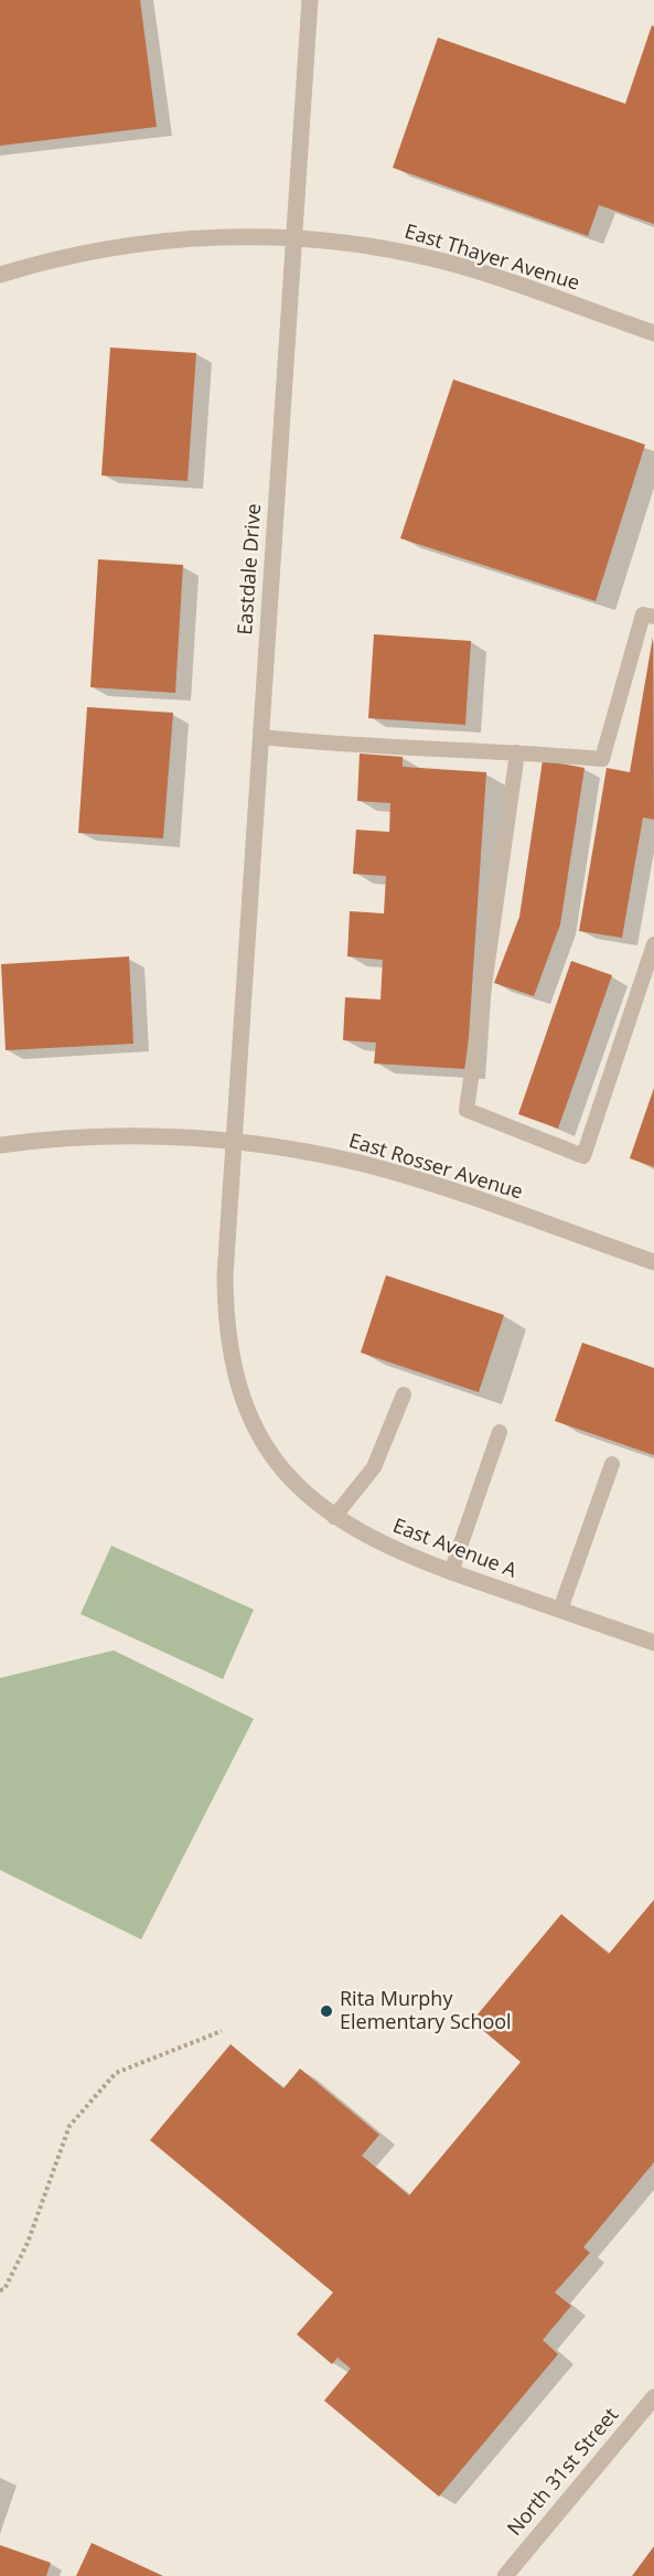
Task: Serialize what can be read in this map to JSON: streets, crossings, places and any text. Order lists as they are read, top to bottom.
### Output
{
  "streets": {
    "street": [
      "East Thayer Avenue",
      "Eastdale Drive",
      "East Rosser Avenue",
      "East Avenue A",
      "North 31st Street"
    ]
  },
  "crossings": [
    ["East Thayer Avenue", "Eastdale Drive"],
    ["Eastdale Drive", "East Rosser Avenue"],
    ["Eastdale Drive", "East Avenue A"],
    ["East Rosser Avenue", "East Avenue A"]
  ],
  "places": ["Rita Murphy Elementary School"]
}
